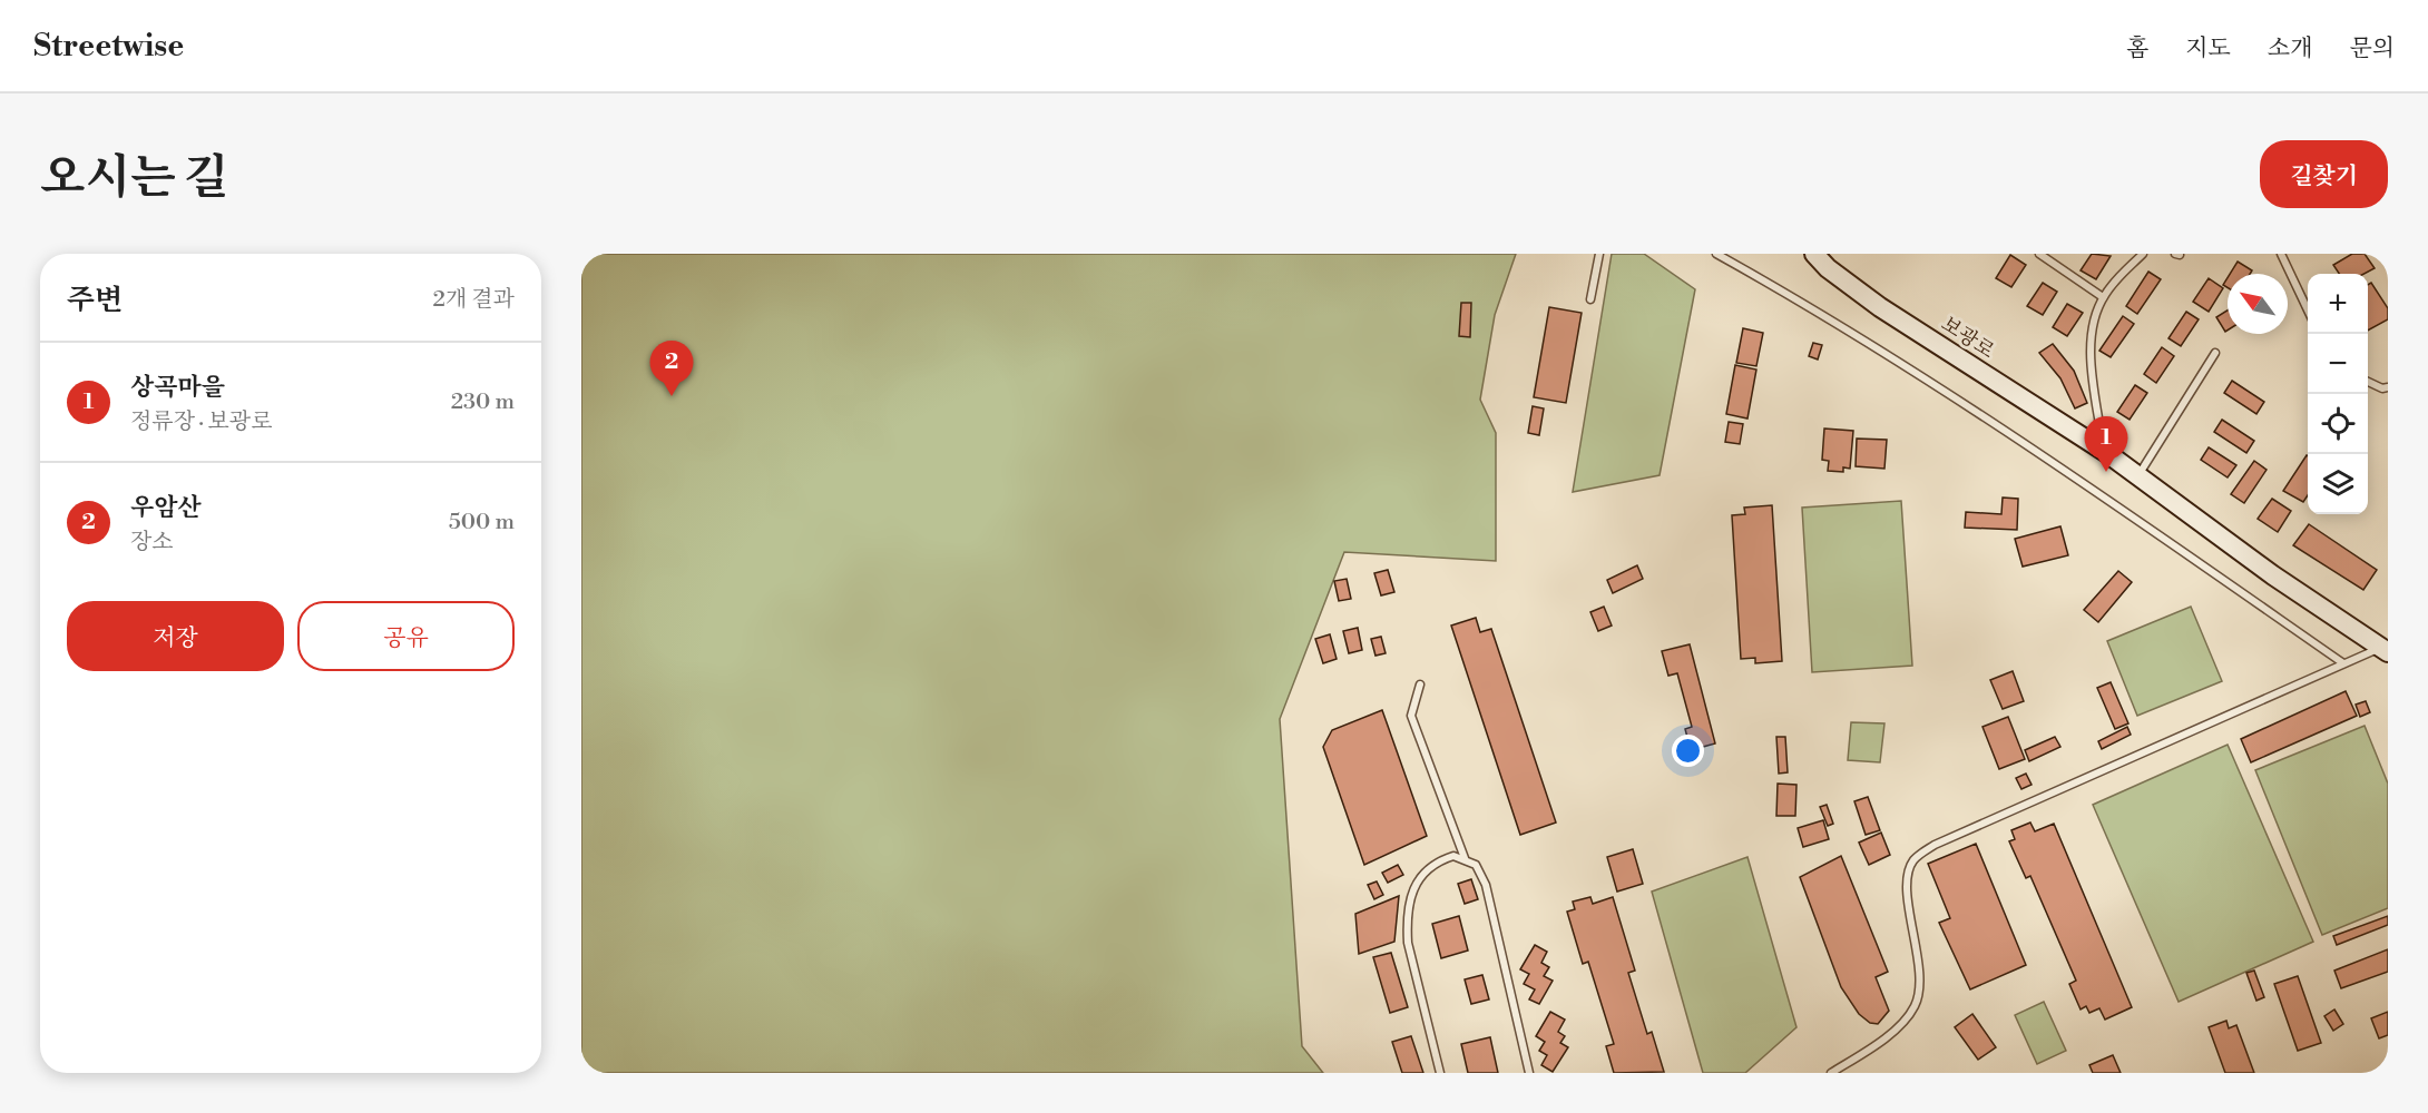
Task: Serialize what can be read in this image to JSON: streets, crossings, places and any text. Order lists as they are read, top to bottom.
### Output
{
  "streets": {
    "main road": ["보광로"]
  },
  "north": "top left",
  "page": {
    "header": "Streetwise",
    "nav": [
      "홈",
      "지도",
      "소개",
      "문의"
    ],
    "title": "오시는 길",
    "buttons": [
      "길찾기",
      ["저장", "공유"]
    ],
    "heading": ["주변", "2개 결과"],
    "map_buttons": ["+", "−"],
    "list": [
      {
        "mark": "1",
        "name": "상곡마을",
        "note": "정류장 · 보광로",
        "value": "230 m"
      },
      {
        "mark": "2",
        "name": "우암산",
        "note": "장소",
        "value": "500 m"
      }
    ],
    "pins": ["2", "1"]
  }
}
